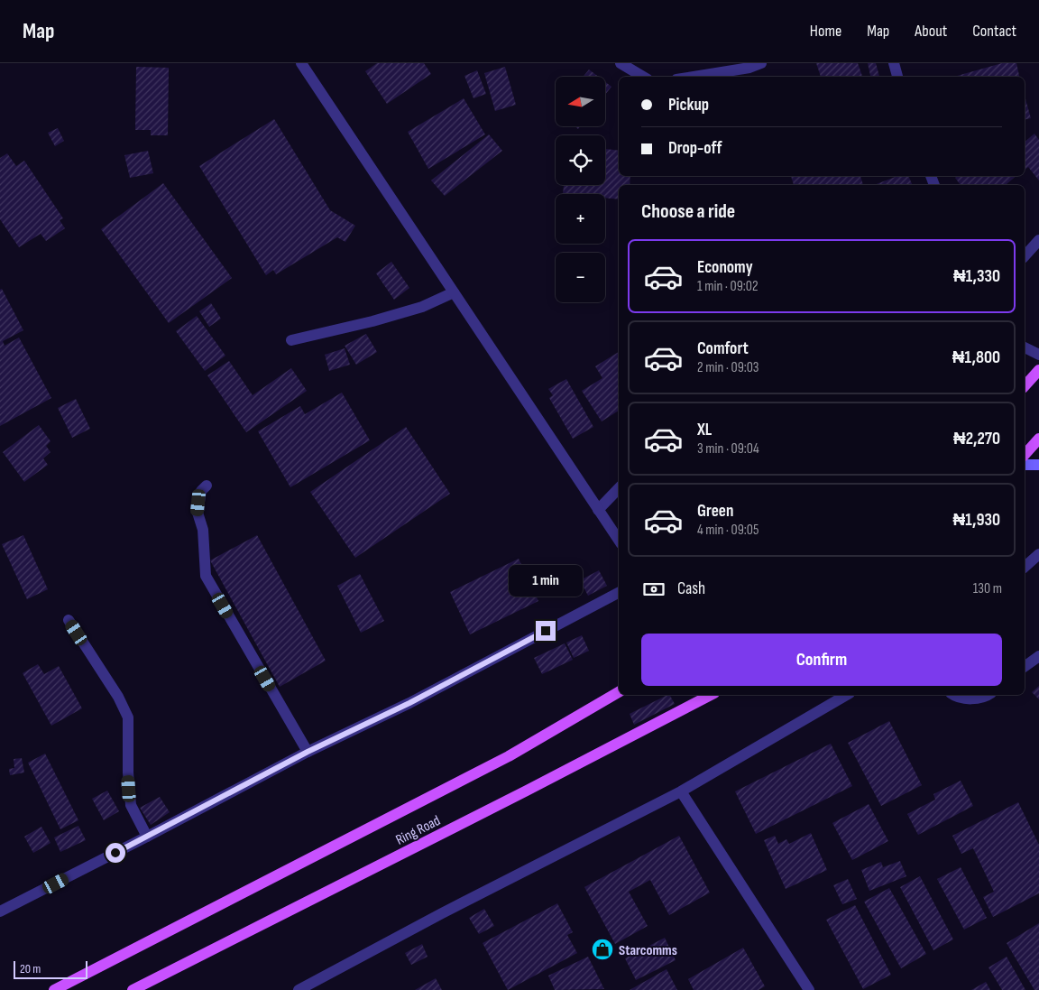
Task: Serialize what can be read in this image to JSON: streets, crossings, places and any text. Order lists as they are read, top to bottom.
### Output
{
  "streets": {
    "main road": ["Ring Road"]
  },
  "places": {
    "shop": ["Starcomms"]
  },
  "scale_bar": "20 m",
  "north": "left",
  "page": {
    "header": "Map",
    "nav": [
      "Home",
      "Map",
      "About",
      "Contact"
    ],
    "map_buttons": ["+", "−"],
    "banner": ["Pickup", "Drop-off"],
    "heading": "Choose a ride",
    "list": [
      {
        "name": "Economy",
        "note": "1 min · 09:02",
        "value": "₦1,330"
      },
      {
        "name": "Comfort",
        "note": "2 min · 09:03",
        "value": "₦1,800"
      },
      {
        "name": "XL",
        "note": "3 min · 09:04",
        "value": "₦2,270"
      },
      {
        "name": "Green",
        "note": "4 min · 09:05",
        "value": "₦1,930"
      }
    ],
    "pay": ["Cash", "130 m"],
    "bubble": "1 min",
    "buttons": "Confirm",
    "scale": "20 m"
  }
}
